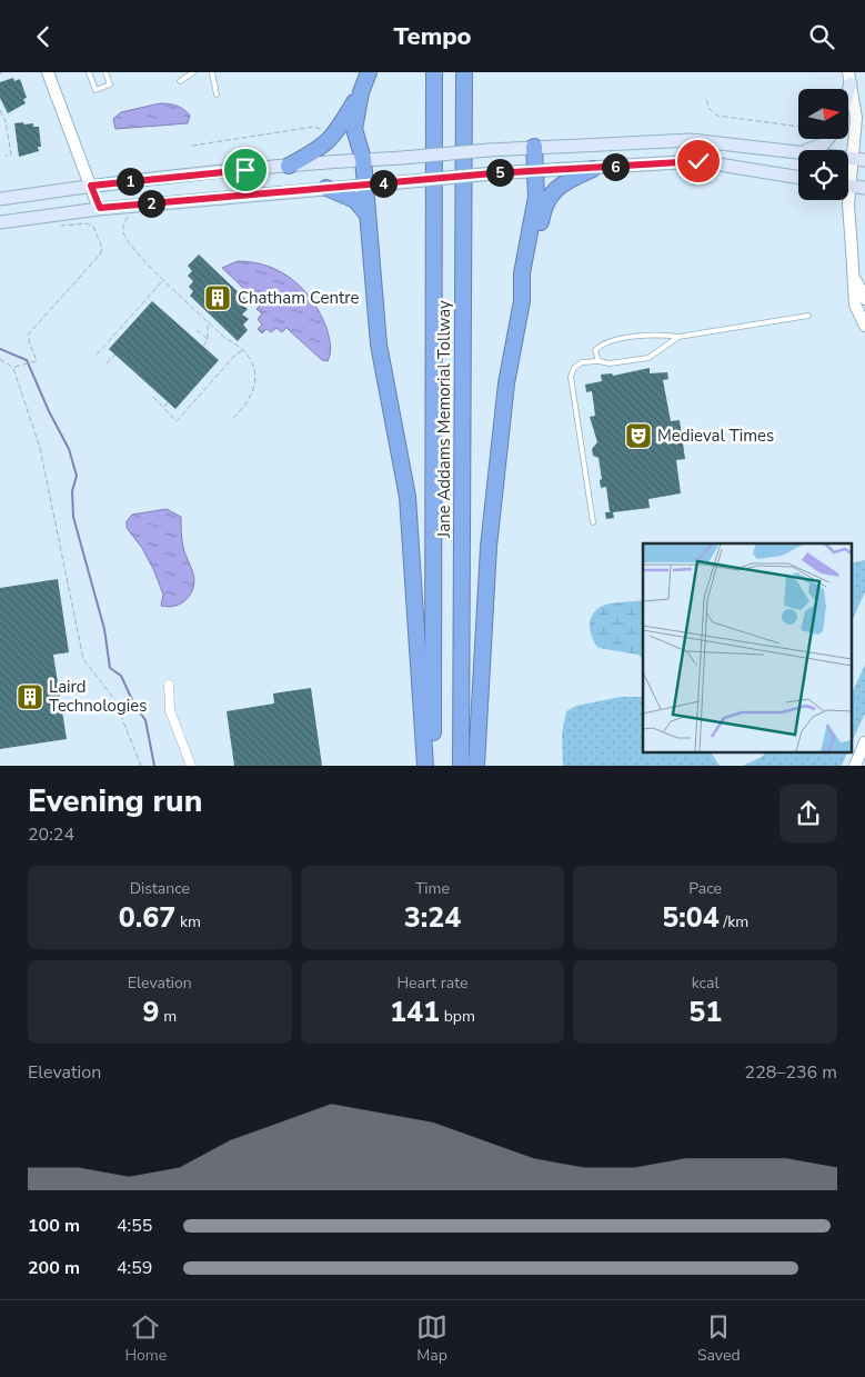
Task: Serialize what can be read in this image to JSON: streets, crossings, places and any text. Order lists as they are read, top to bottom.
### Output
{
  "streets": {
    "highway": ["Jane Addams Memorial Tollway"]
  },
  "places": {
    "building": ["Chatham Centre", "Laird Technologies"],
    "theatre": ["Medieval Times"]
  },
  "north": "right",
  "page": {
    "header": "Tempo",
    "pins": [
      "6",
      "5",
      "1",
      "4",
      "2"
    ],
    "heading": ["Evening run", "20:24"],
    "stats": [
      ["Distance", "0.67 km"],
      ["Time", "3:24"],
      ["Pace", "5:04 /km"],
      ["Elevation", "9 m"],
      ["Heart rate", "141 bpm"],
      ["kcal", "51"]
    ],
    "chart": ["Elevation", "228–236 m"],
    "list": [
      {
        "name": "100 m",
        "note": "4:55"
      },
      {
        "name": "200 m",
        "note": "4:59"
      }
    ],
    "tabs": ["Home", "Map", "Saved"]
  }
}
